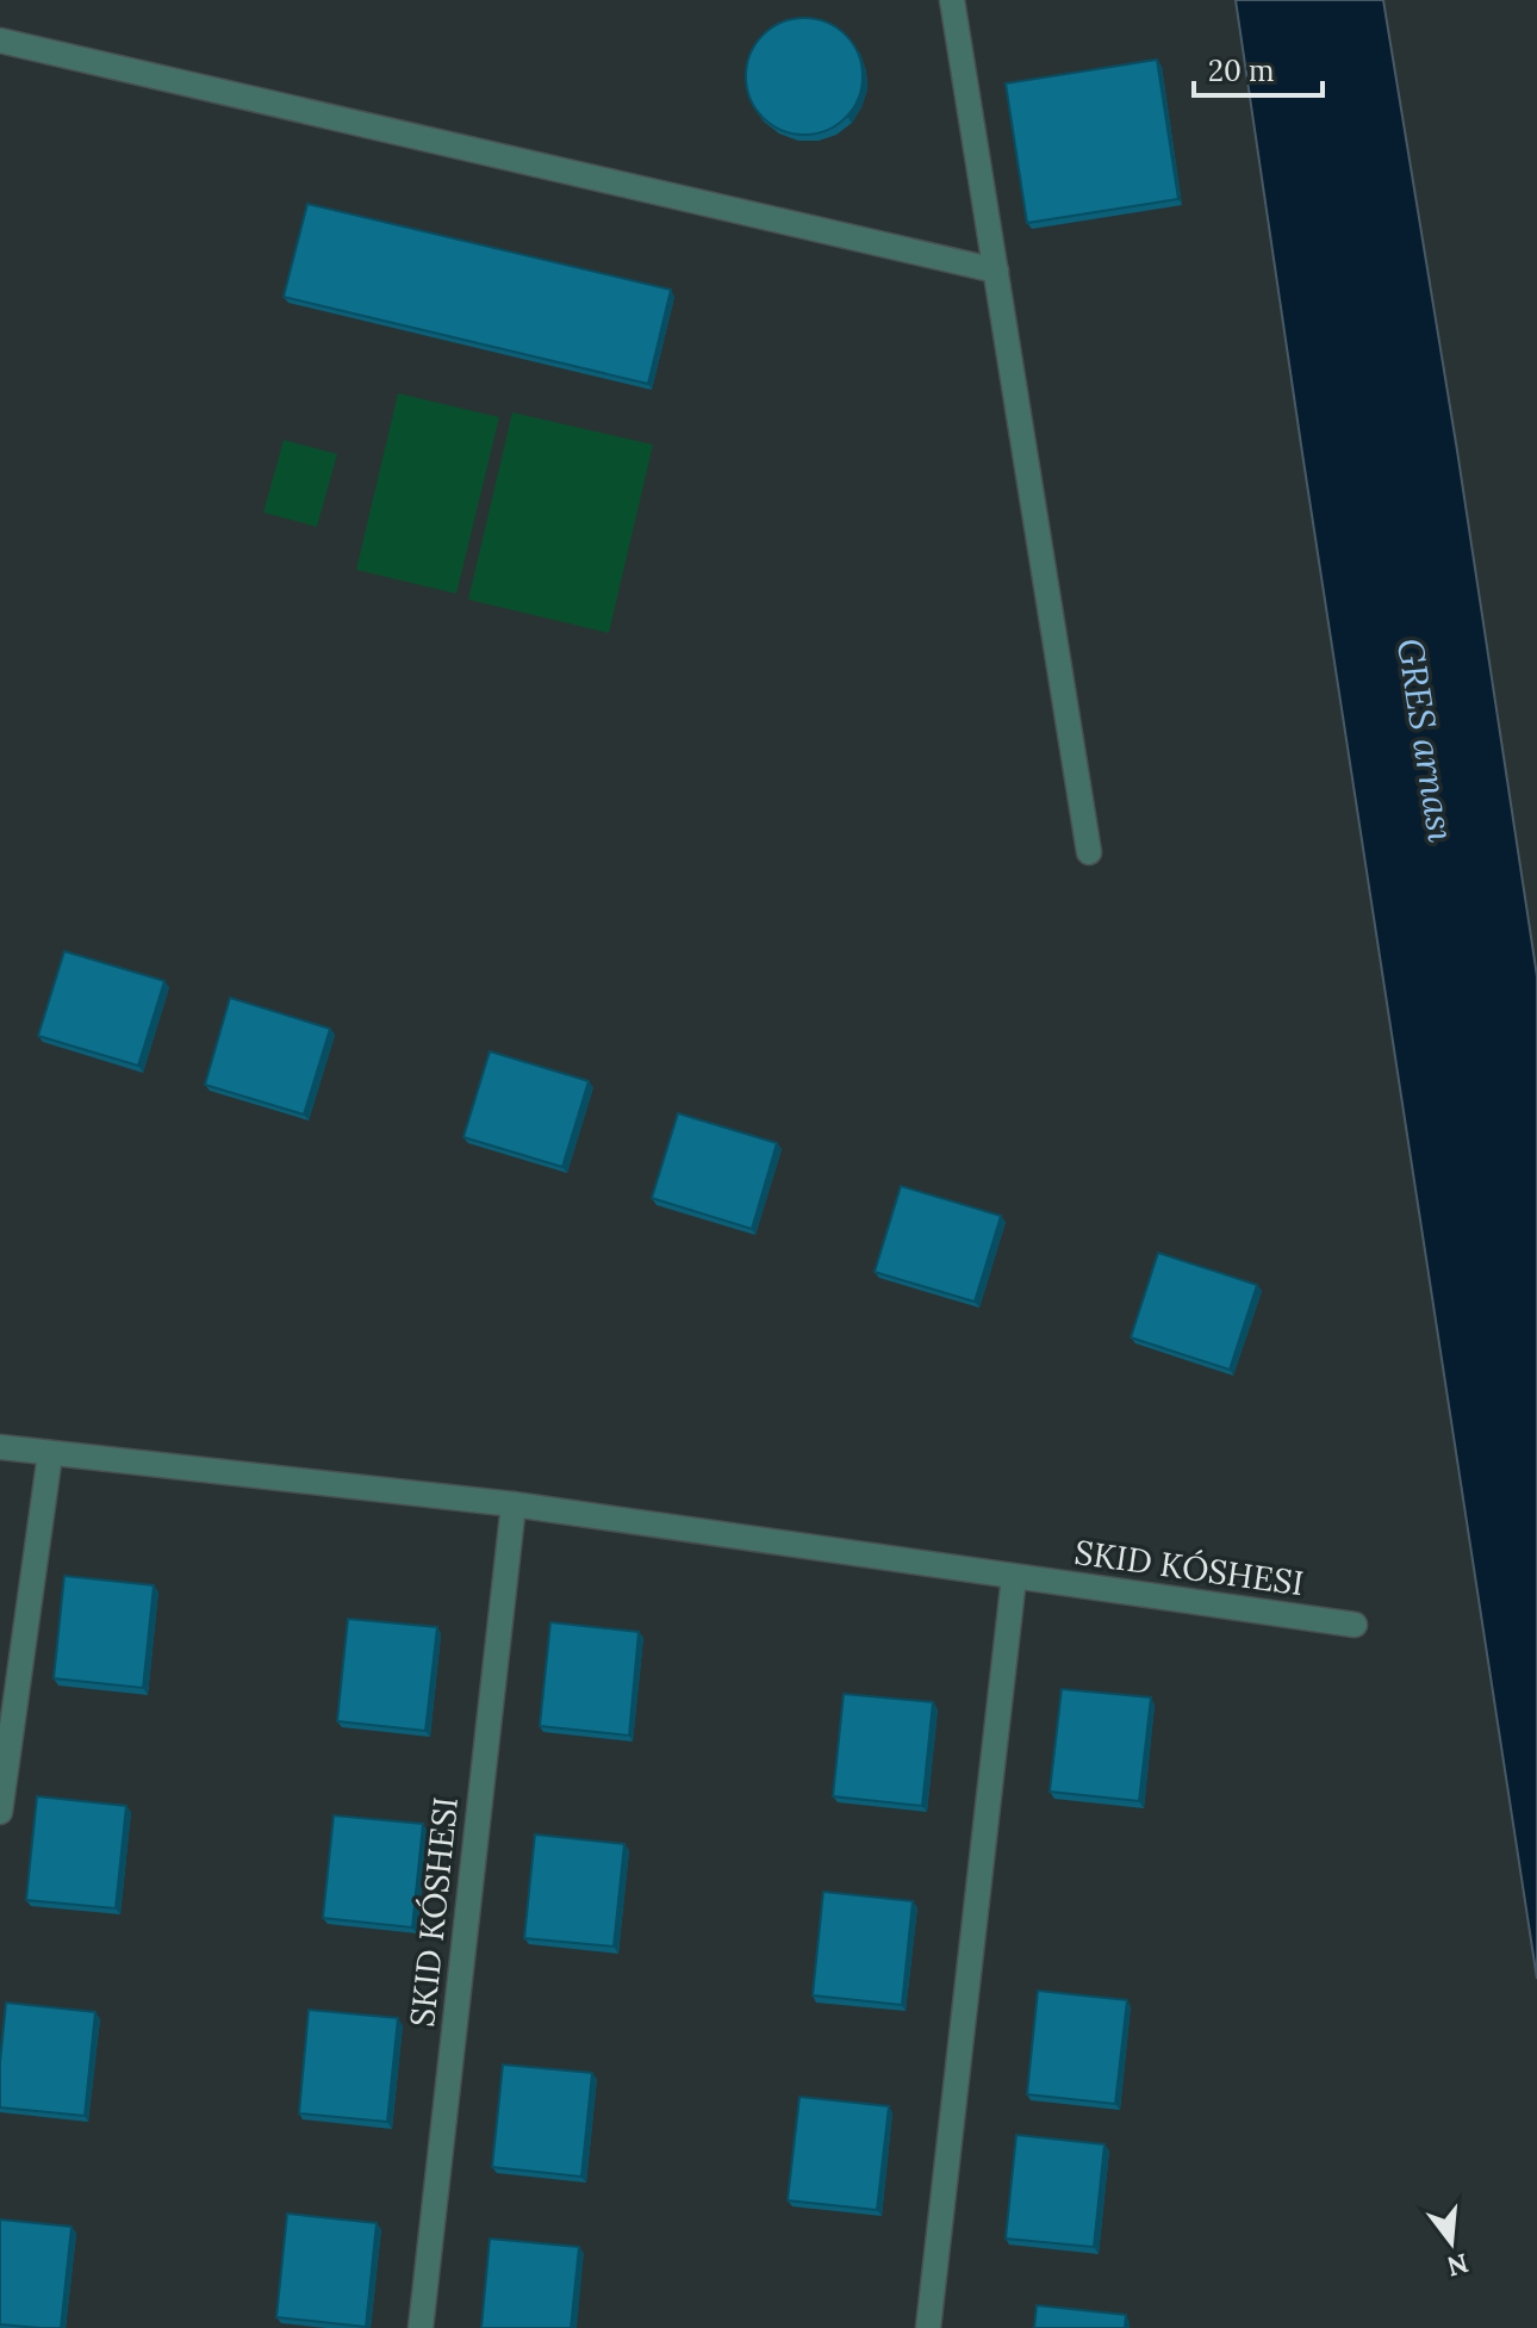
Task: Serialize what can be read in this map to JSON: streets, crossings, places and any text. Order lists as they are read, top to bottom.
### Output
{
  "streets": {
    "street": ["SKID KÓSHESI"]
  },
  "water": ["GRES arnası"],
  "scale_bar": "20 m",
  "north": "bottom"
}
